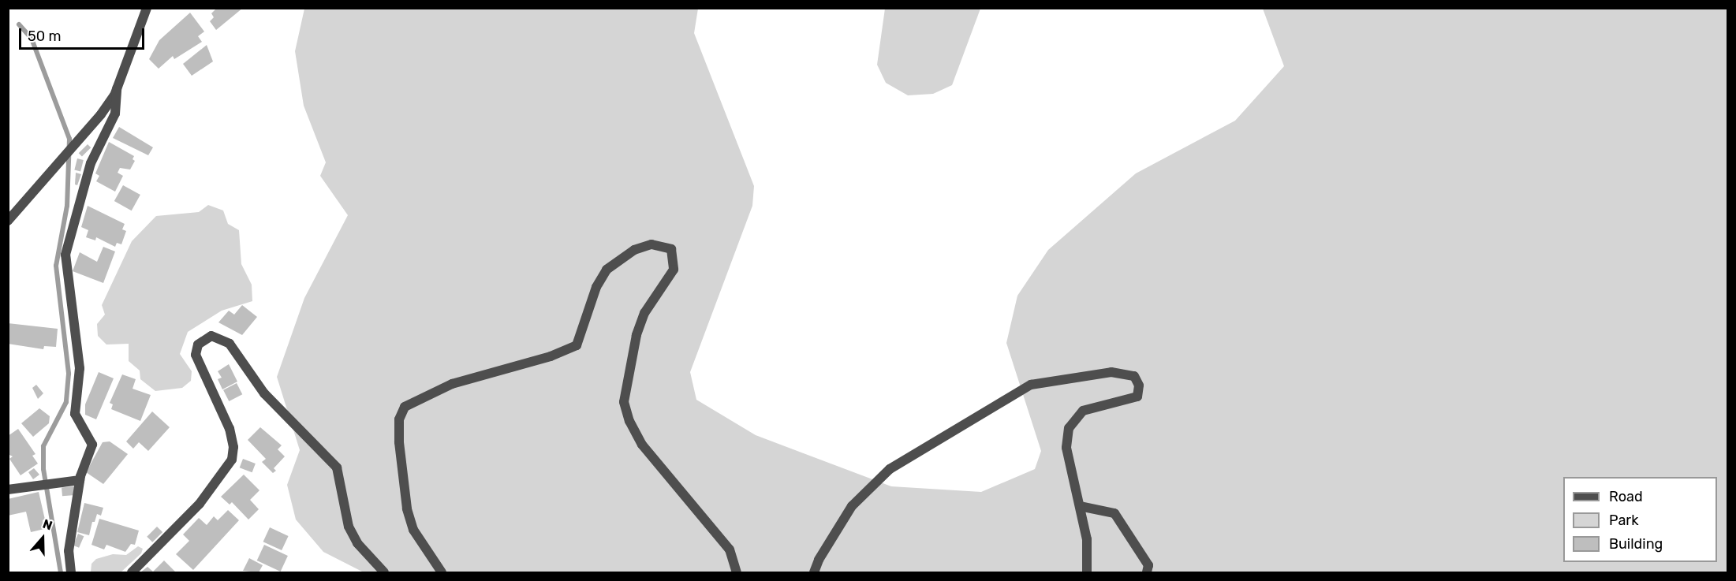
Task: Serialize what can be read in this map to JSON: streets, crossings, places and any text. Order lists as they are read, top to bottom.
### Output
{
  "legend": ["Road", "Park", "Building"],
  "scale_bar": "50 m",
  "north": "top"
}
